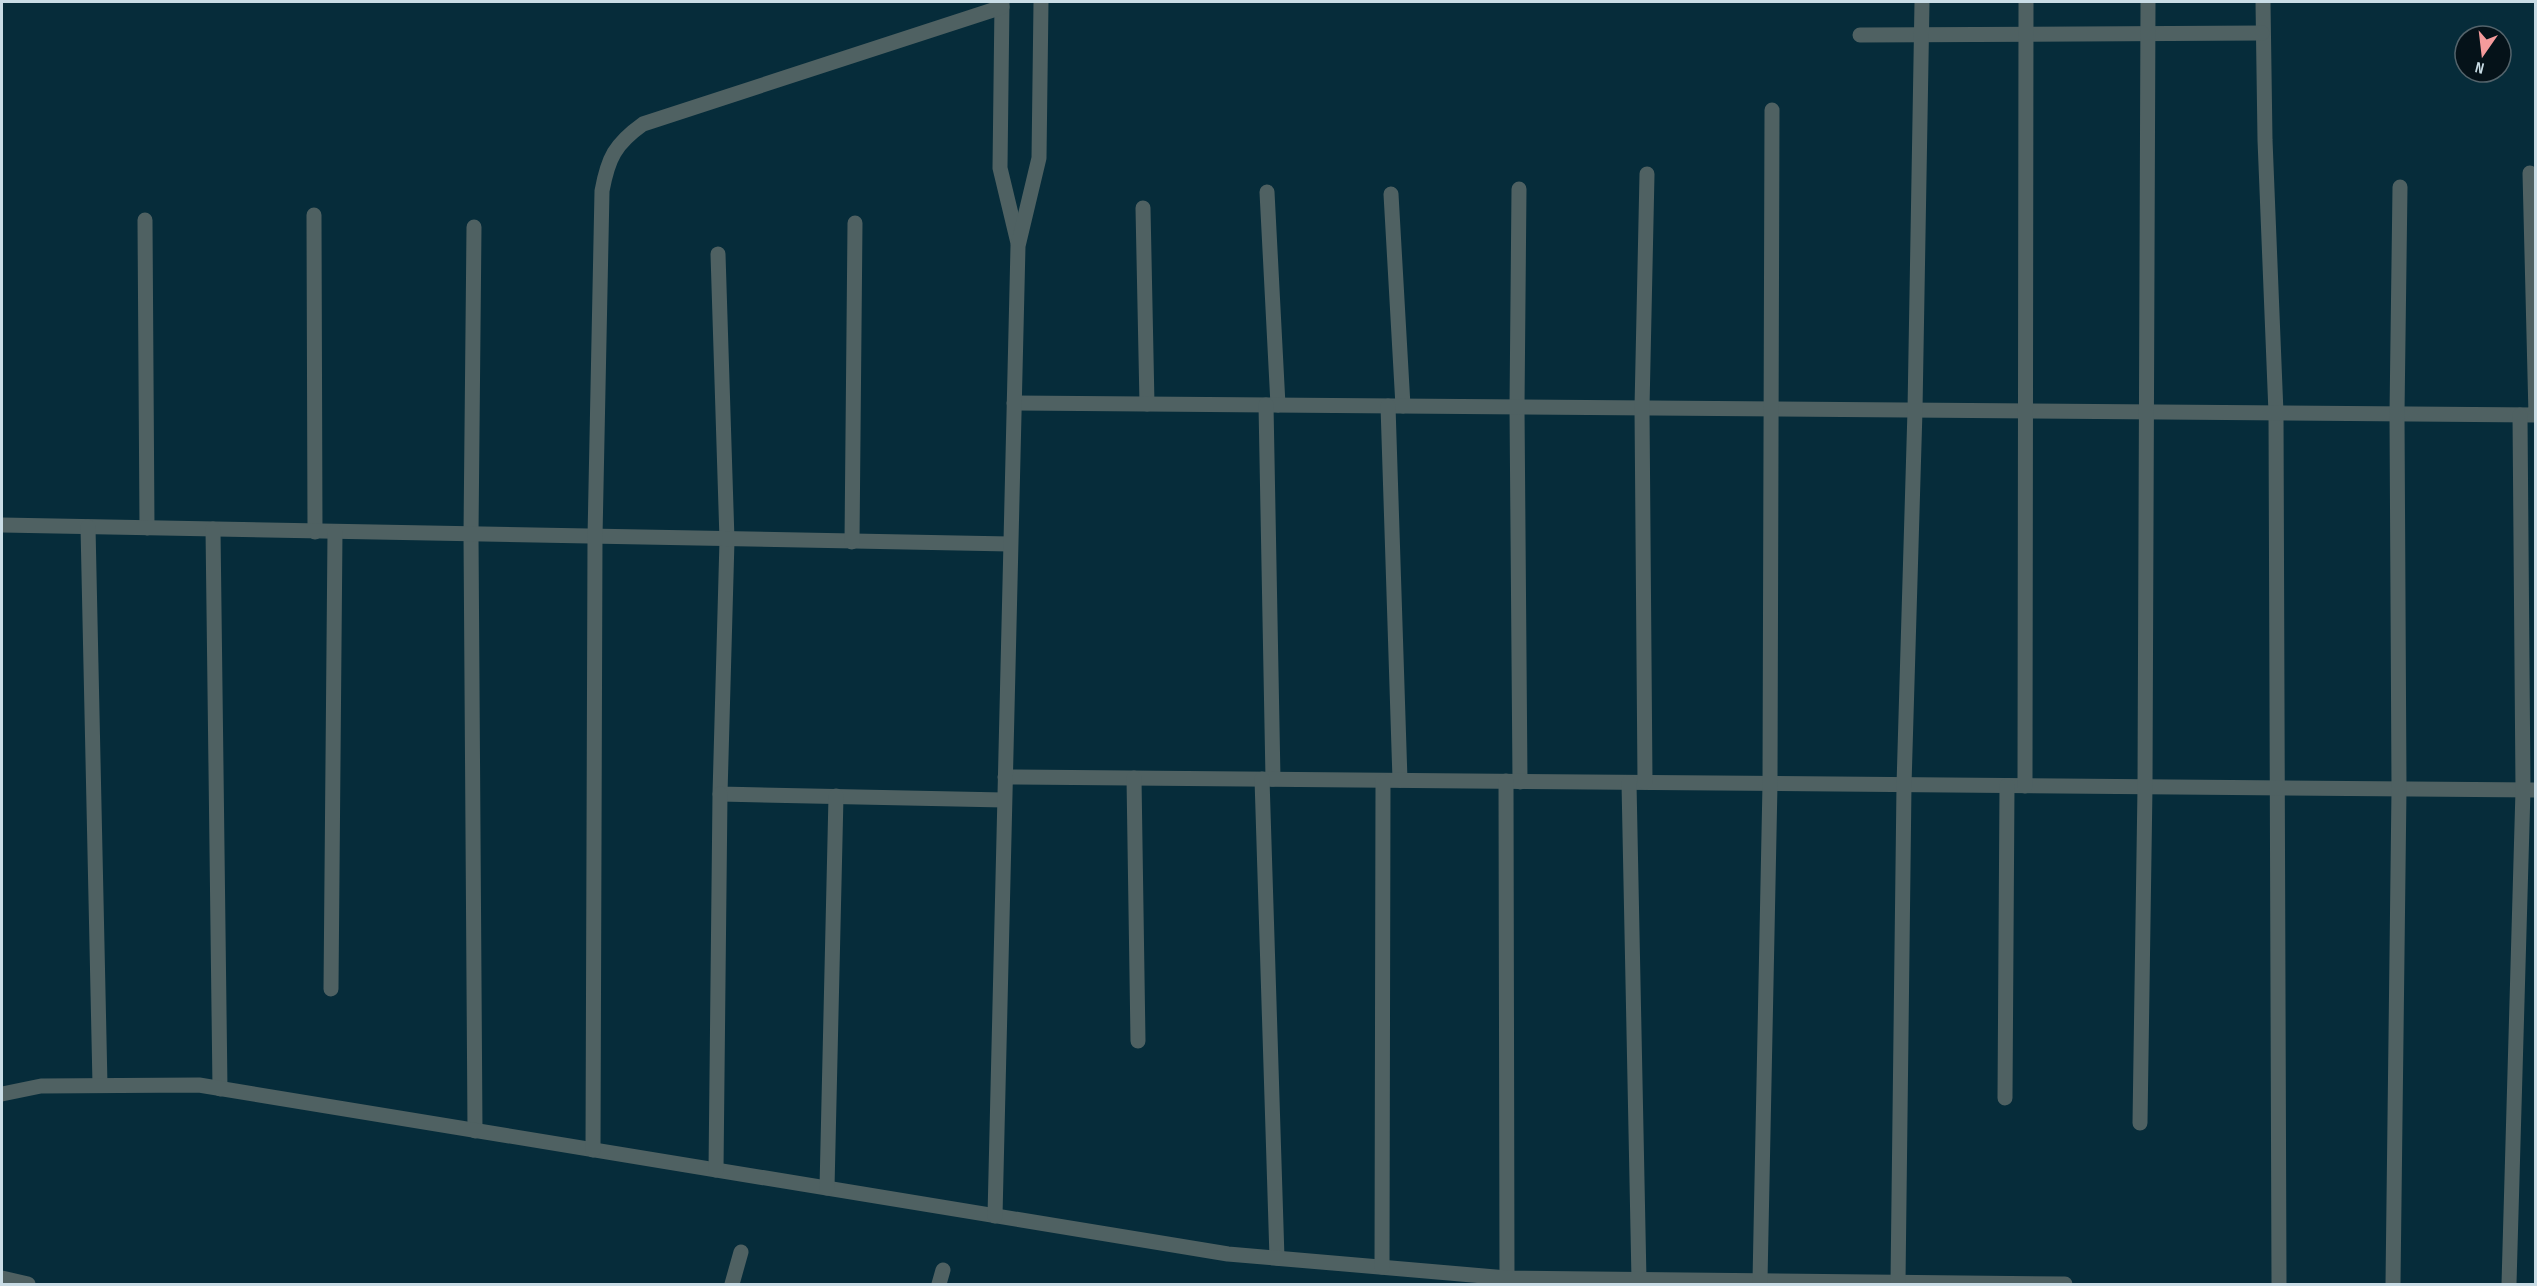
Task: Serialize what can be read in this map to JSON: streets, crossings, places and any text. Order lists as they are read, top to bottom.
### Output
{
  "north": "bottom"
}
